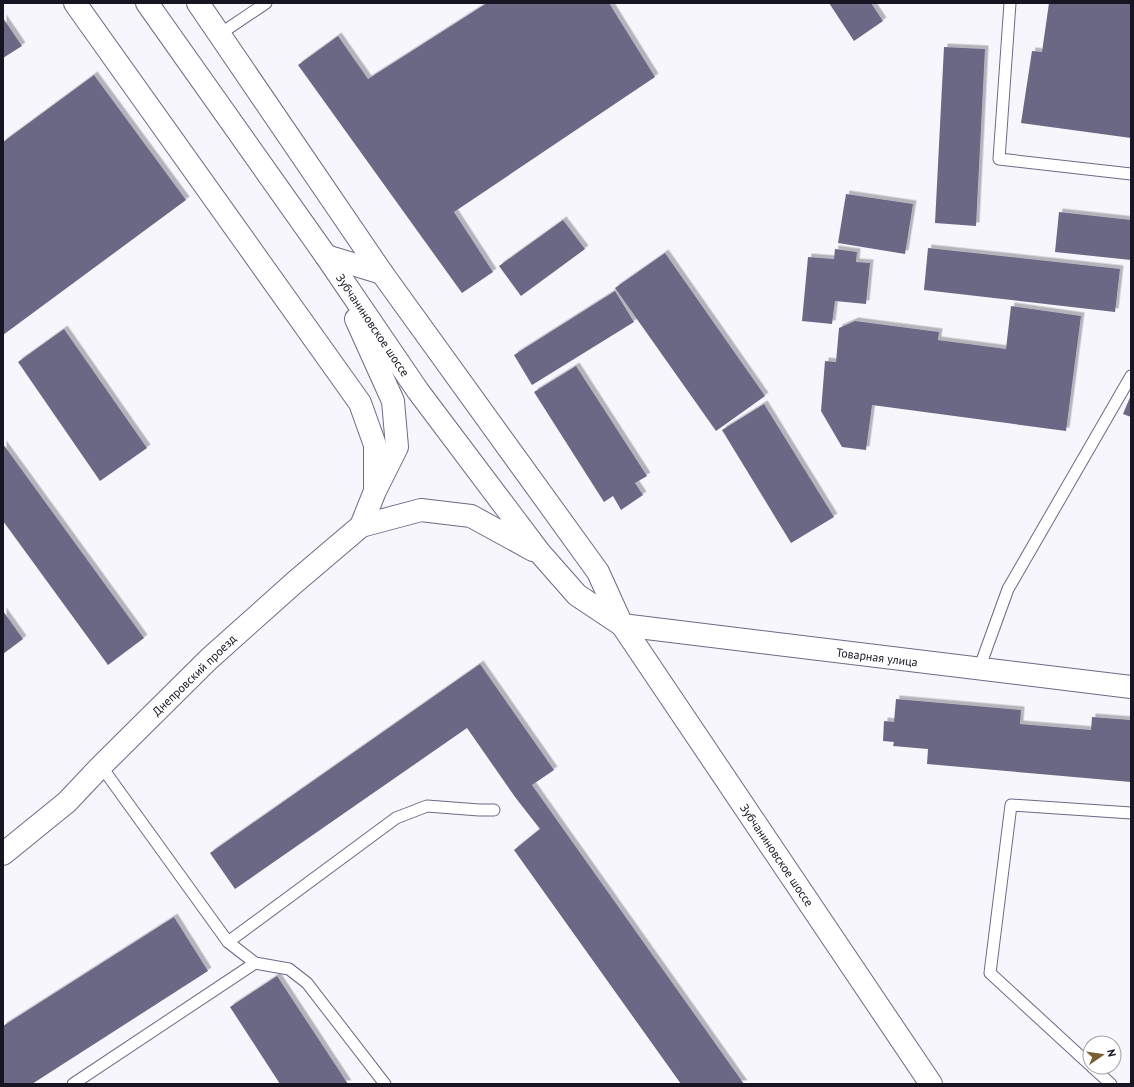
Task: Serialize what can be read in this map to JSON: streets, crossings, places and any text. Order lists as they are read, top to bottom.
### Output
{
  "streets": {
    "main road": ["Зубчаниновское шоссе", "Товарная улица", "Днепровский проезд"]
  },
  "crossings": [
    ["Зубчаниновское шоссе", "Товарная улица"],
    ["Зубчаниновское шоссе", "Днепровский проезд"]
  ],
  "north": "right"
}
